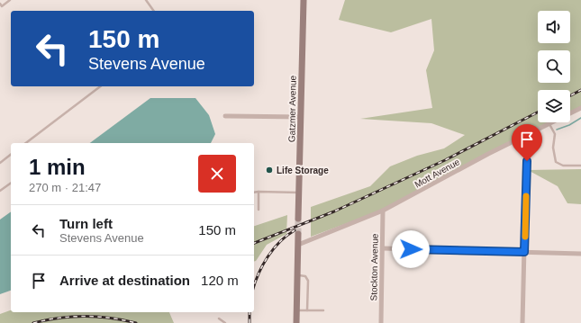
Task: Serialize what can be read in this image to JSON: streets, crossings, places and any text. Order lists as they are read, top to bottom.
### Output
{
  "streets": {
    "street": ["Gatzmer Avenue", "Mott Avenue", "Stockton Avenue"]
  },
  "crossings": [
    ["Mott Avenue", "Stockton Avenue"]
  ],
  "places": ["Life Storage"],
  "page": {
    "turn": ["150 m", "Stevens Avenue"],
    "heading": ["1 min", "270 m · 21:47"],
    "list": [
      {
        "name": "Turn left",
        "note": "Stevens Avenue",
        "value": "150 m"
      },
      {
        "name": "Arrive at destination",
        "value": "120 m"
      }
    ]
  }
}
